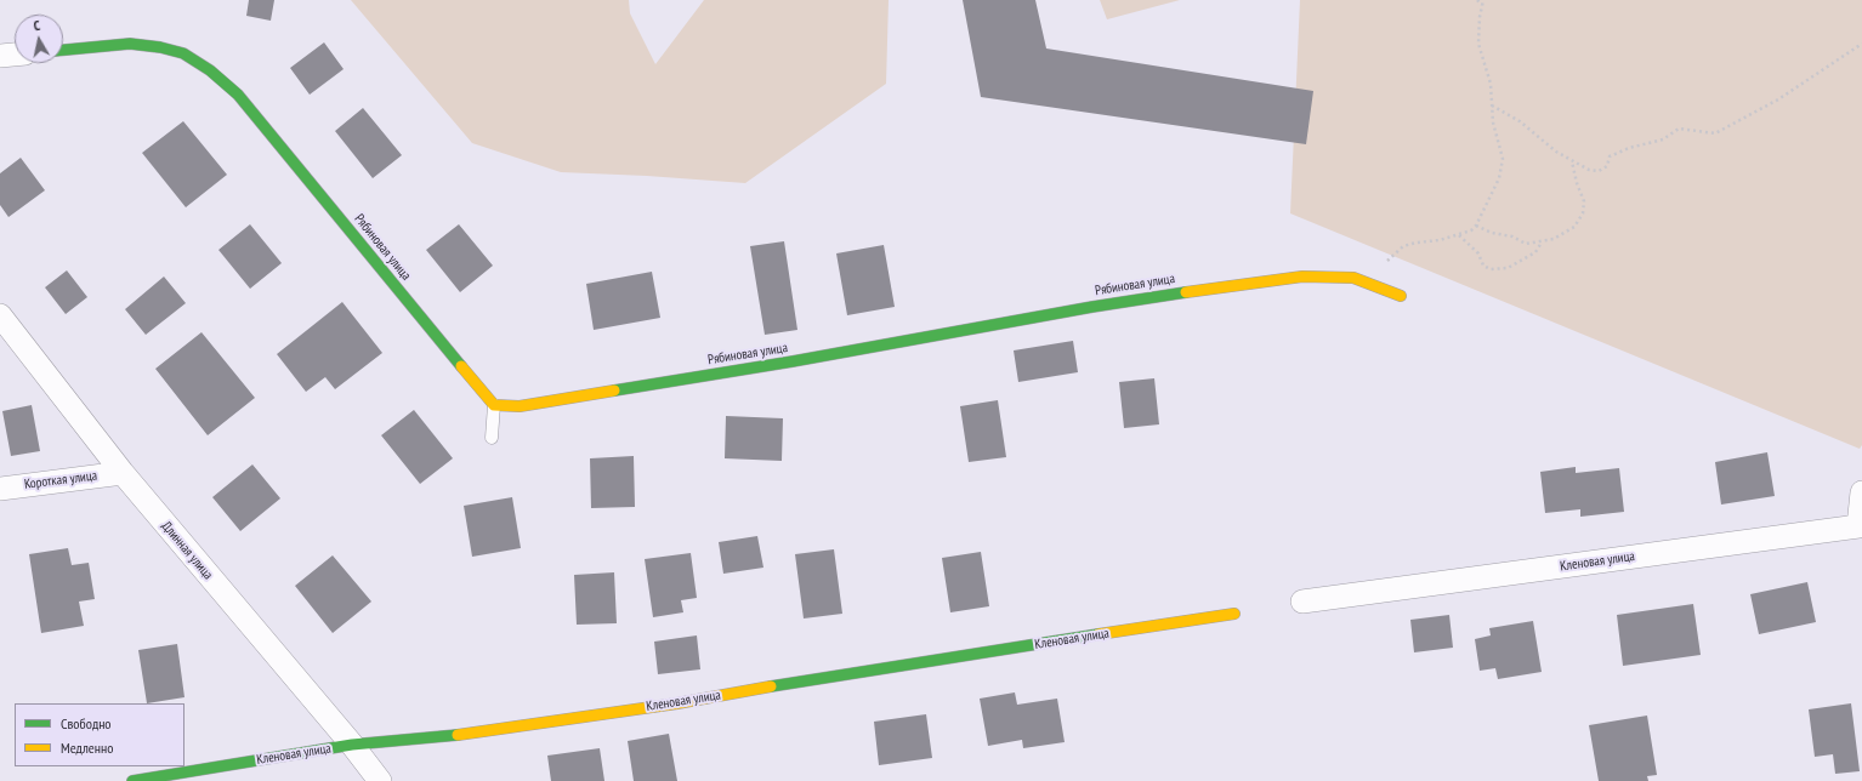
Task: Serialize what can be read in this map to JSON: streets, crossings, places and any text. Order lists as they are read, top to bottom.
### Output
{
  "streets": {
    "street": [
      "Рябиновая улица",
      "Короткая улица",
      "Длинная улица",
      "Кленовая улица"
    ]
  },
  "crossings": [
    ["Короткая улица", "Длинная улица"],
    ["Длинная улица", "Кленовая улица"]
  ],
  "legend": ["Свободно", "Медленно"],
  "north": "top"
}
